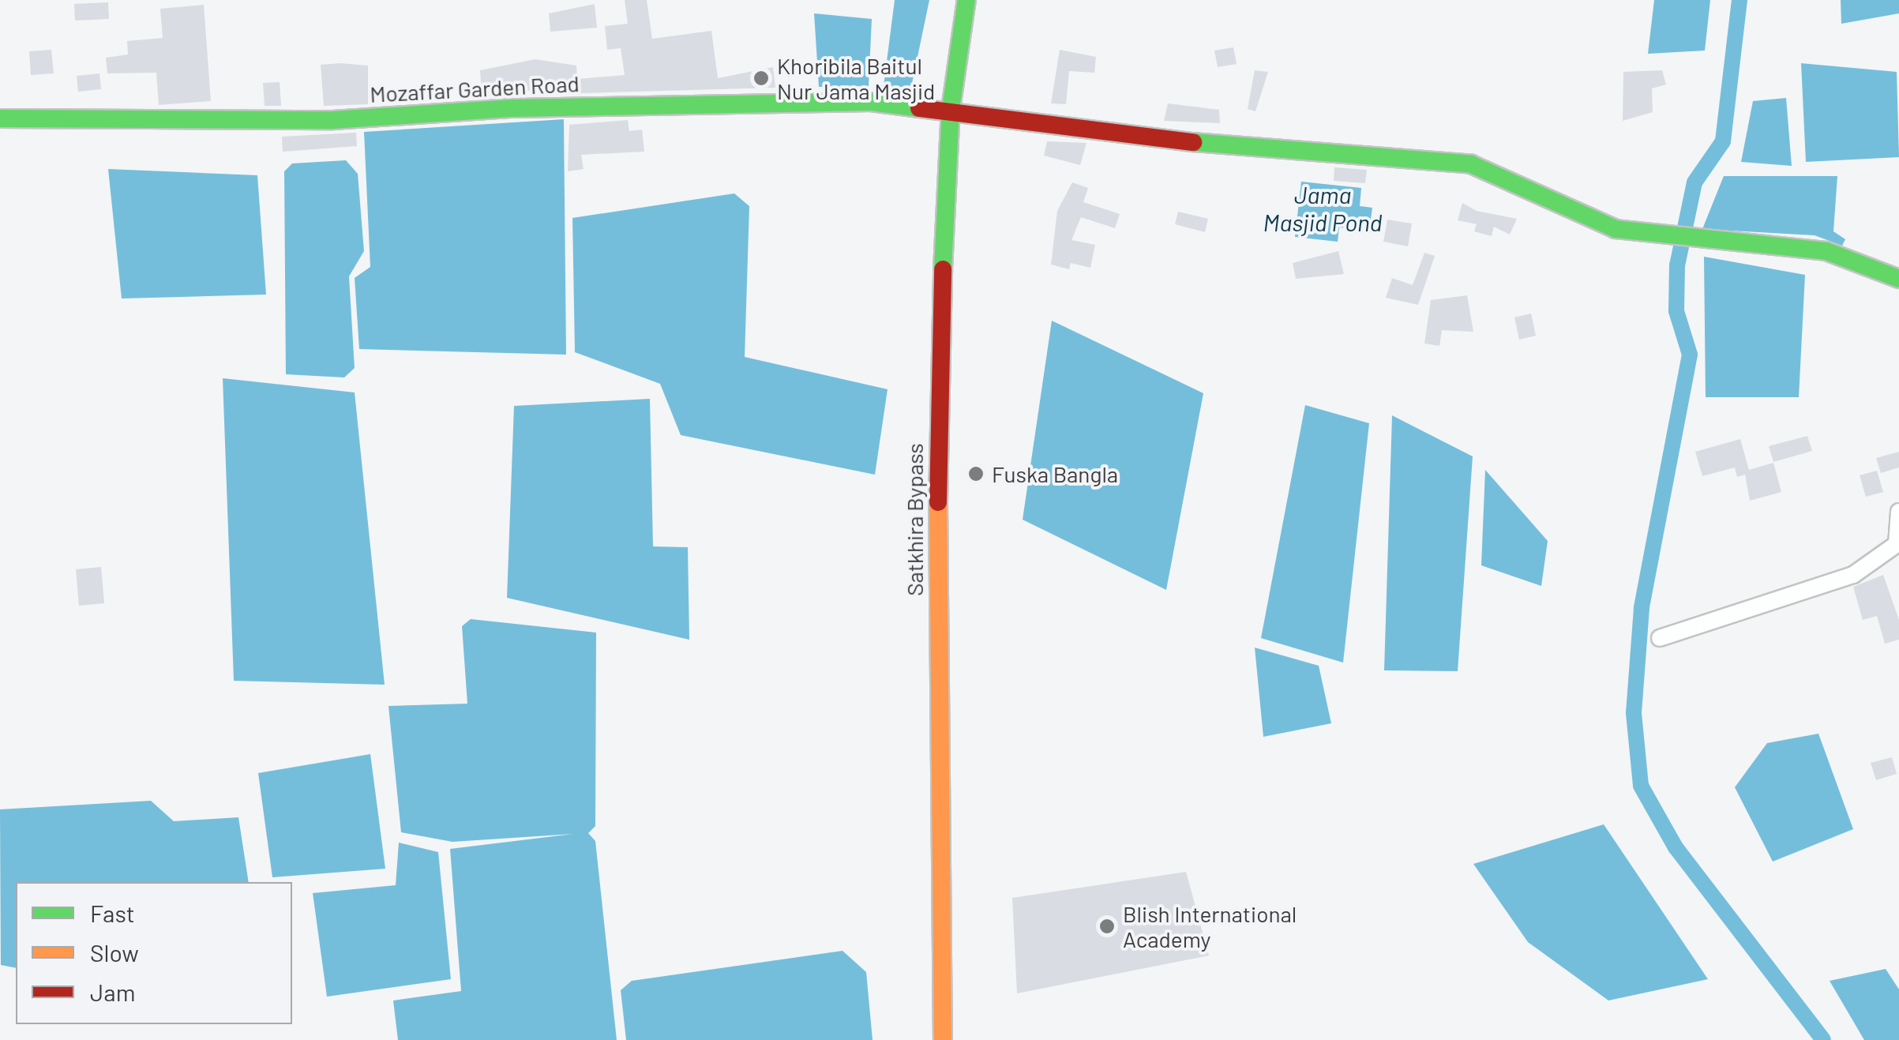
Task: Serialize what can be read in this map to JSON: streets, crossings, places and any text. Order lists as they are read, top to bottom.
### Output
{
  "streets": {
    "main road": ["Mozaffar Garden Road", "Satkhira Bypass"]
  },
  "crossings": [
    ["Mozaffar Garden Road", "Satkhira Bypass"]
  ],
  "water": ["Jama Masjid Pond"],
  "places": ["Khoribila Baitul Nur Jama Masjid", "Fuska Bangla", "Blish International Academy"],
  "legend": ["Fast", "Slow", "Jam"]
}
